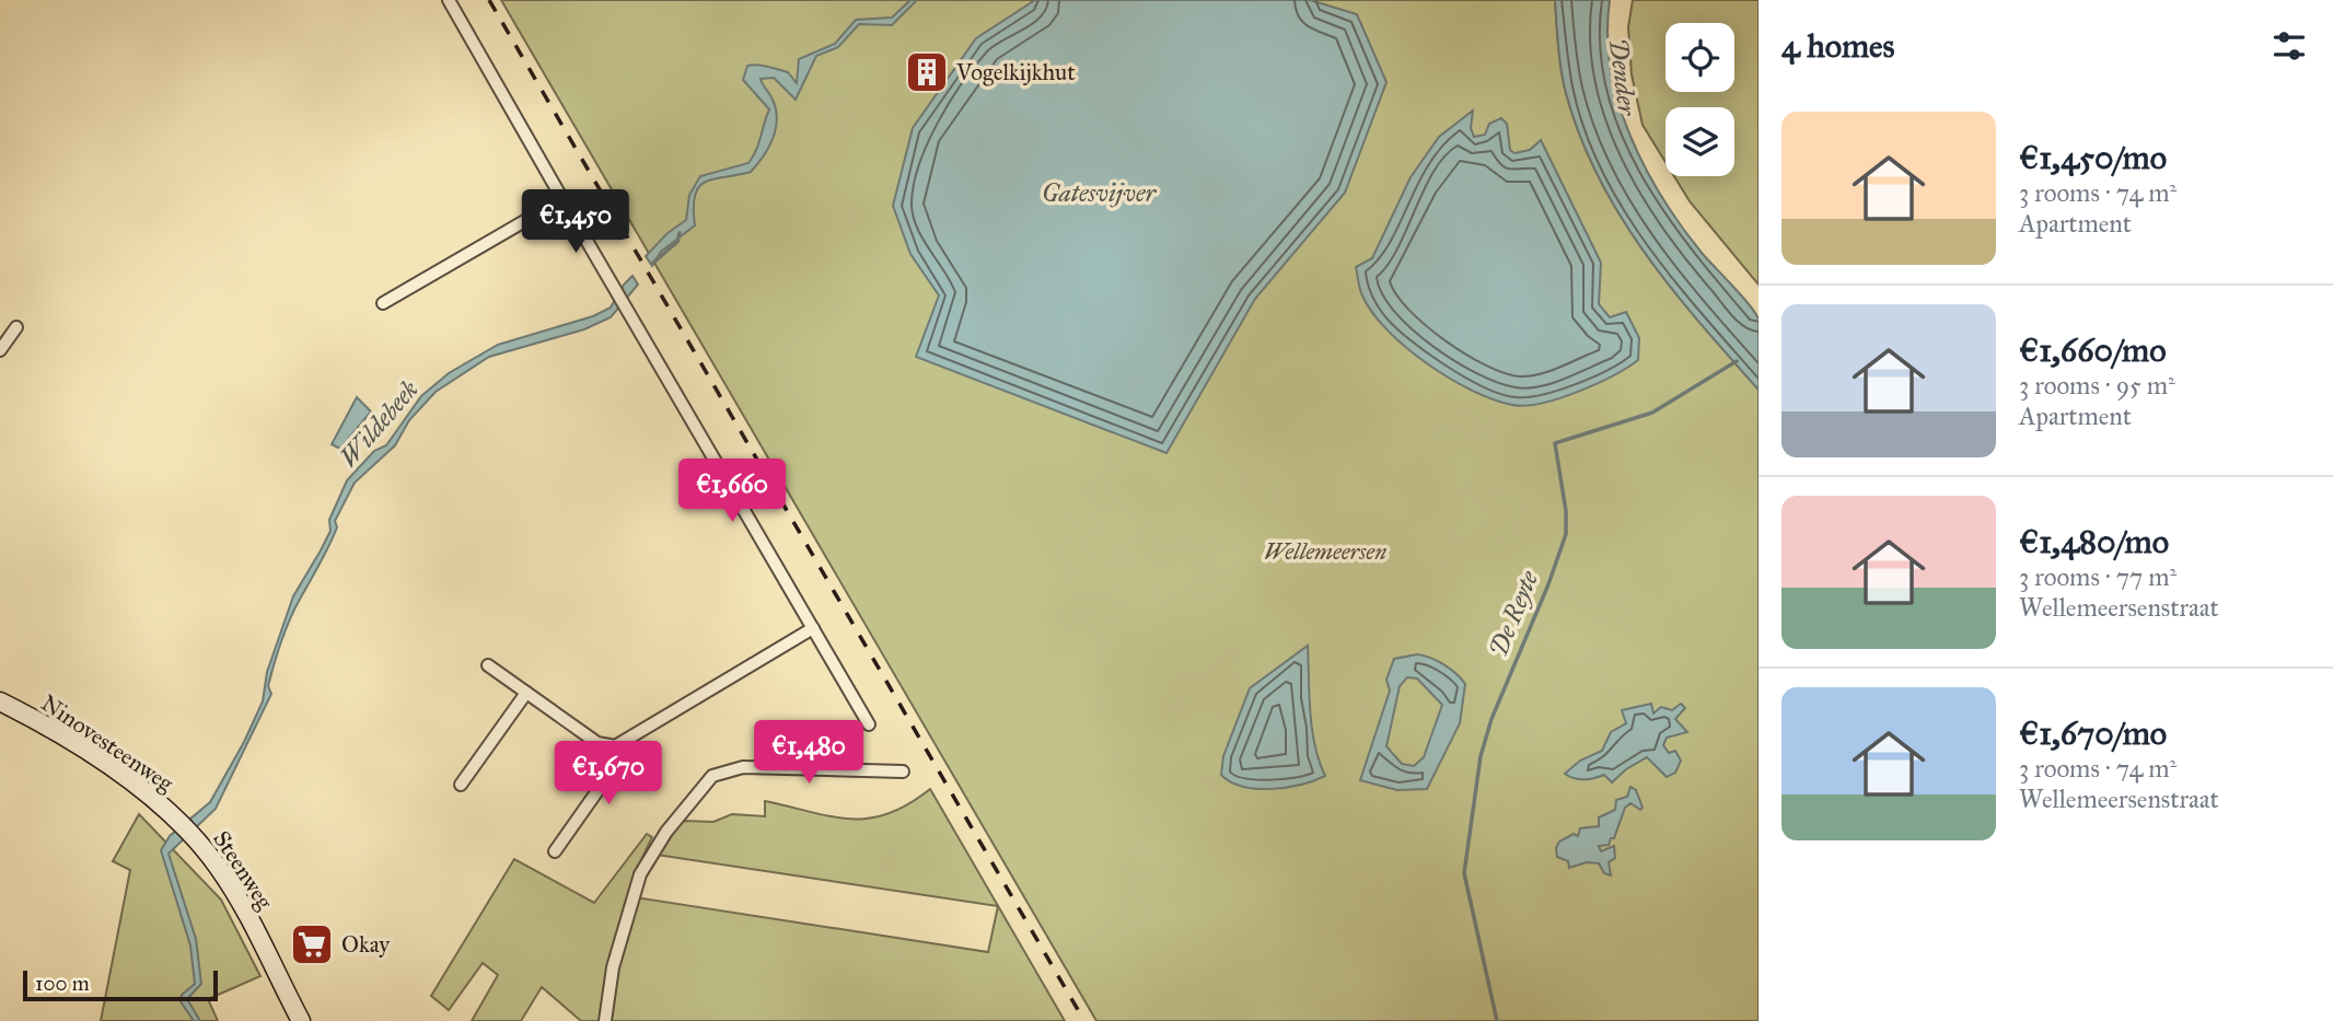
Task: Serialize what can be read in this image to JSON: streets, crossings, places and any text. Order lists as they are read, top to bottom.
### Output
{
  "streets": {
    "main road": ["Ninovesteenweg", "Steenweg"]
  },
  "crossings": [
    ["Ninovesteenweg", "Steenweg"]
  ],
  "water": [
    "Dender",
    "Gatesvijver",
    "Wildebeek",
    "De Reyte"
  ],
  "parks": ["Wellemeersen"],
  "places": {
    "building": ["Vogelkijkhut"],
    "supermarket": ["Okay"]
  },
  "scale_bar": "100 m",
  "page": {
    "heading": "4 homes",
    "list": [
      {
        "name": "€1,450/mo",
        "note": "3 rooms · 74 m² · Apartment"
      },
      {
        "name": "€1,660/mo",
        "note": "3 rooms · 95 m² · Apartment"
      },
      {
        "name": "€1,480/mo",
        "note": "3 rooms · 77 m² · Wellemeersenstraat"
      },
      {
        "name": "€1,670/mo",
        "note": "3 rooms · 74 m² · Wellemeersenstraat"
      }
    ],
    "price": [
      "€1,450",
      "€1,660",
      "€1,480",
      "€1,670"
    ],
    "scale": "100 m"
  }
}
